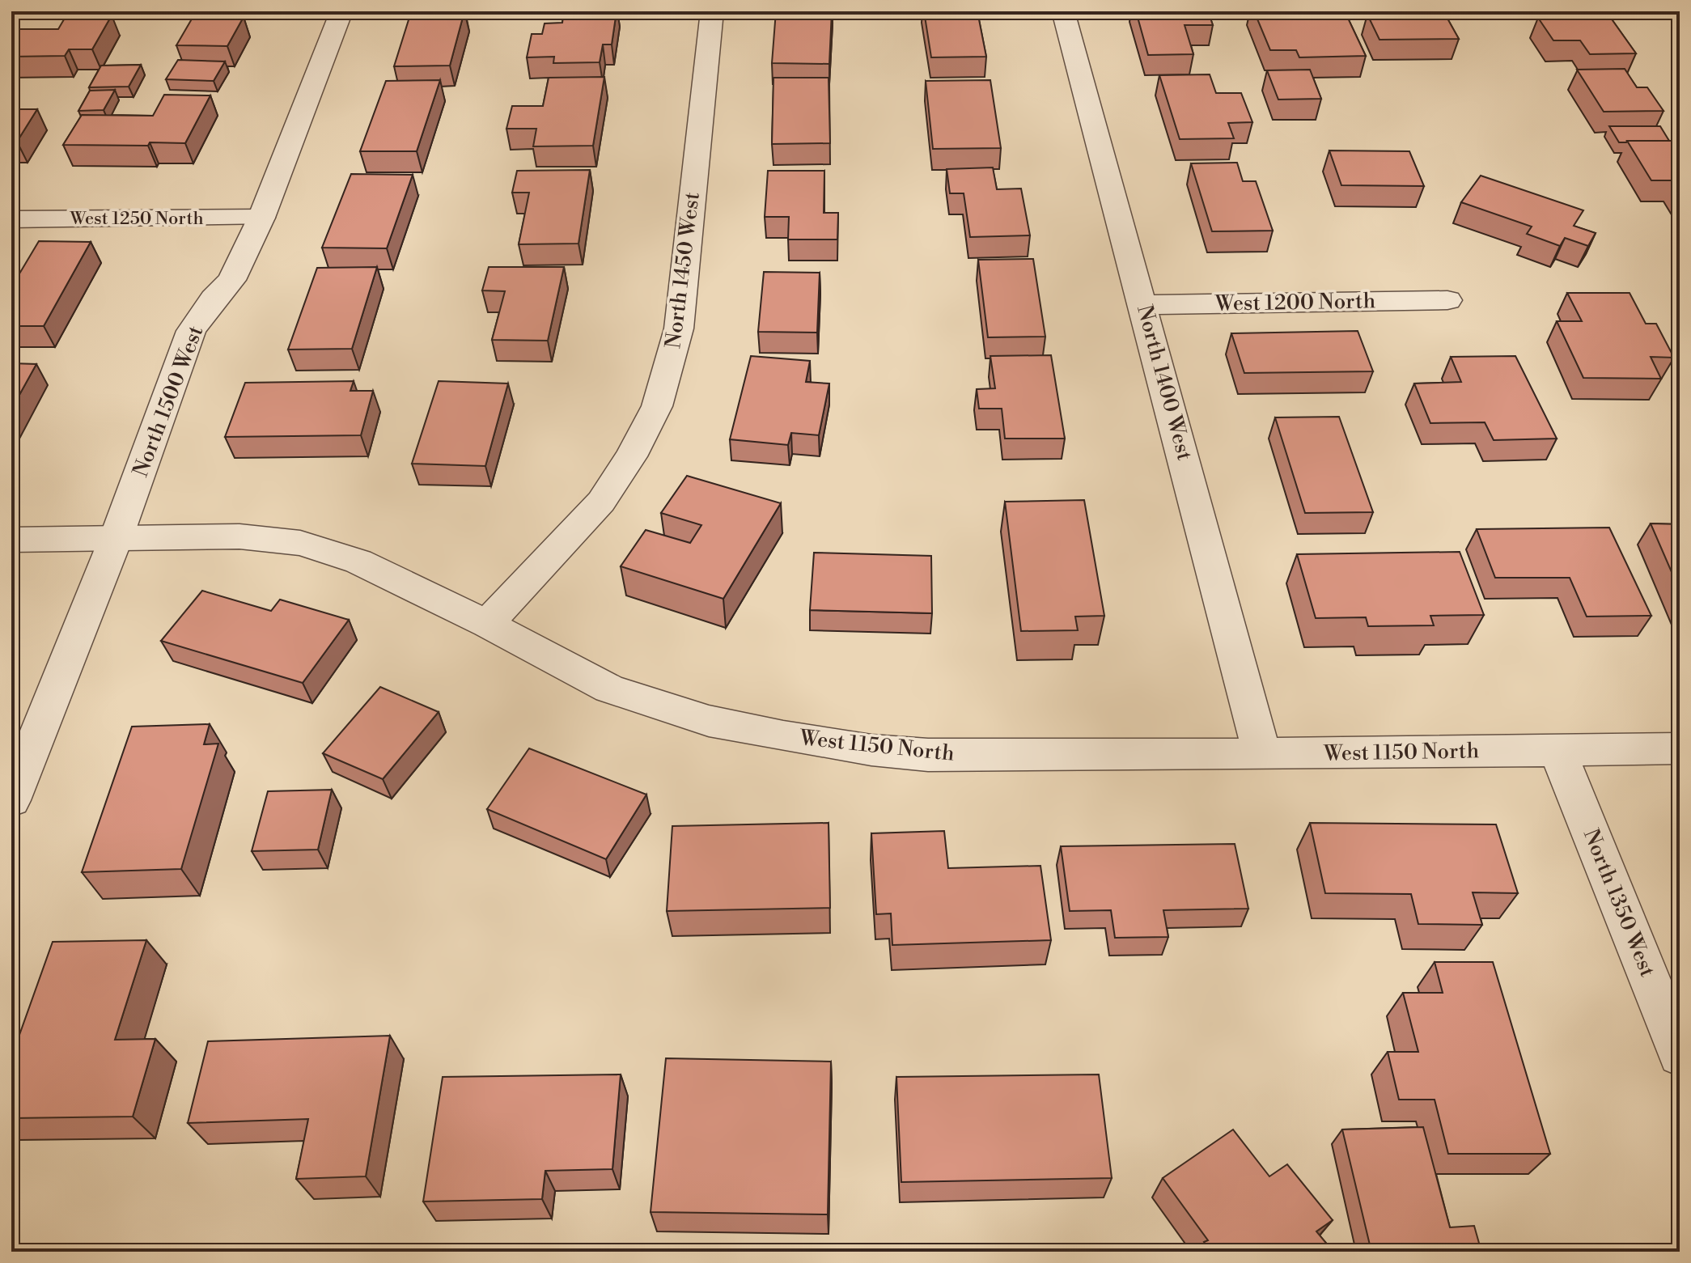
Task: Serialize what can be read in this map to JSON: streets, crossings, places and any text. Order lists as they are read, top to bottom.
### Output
{
  "streets": {
    "street": [
      "West 1250 North",
      "North 1450 West",
      "West 1200 North",
      "North 1400 West",
      "North 1500 West",
      "West 1150 North",
      "North 1350 West"
    ]
  },
  "crossings": [
    ["West 1250 North", "North 1500 West"],
    ["North 1450 West", "West 1150 North"],
    ["West 1200 North", "North 1400 West"],
    ["North 1400 West", "West 1150 North"],
    ["North 1500 West", "West 1150 North"],
    ["West 1150 North", "North 1350 West"]
  ]
}
